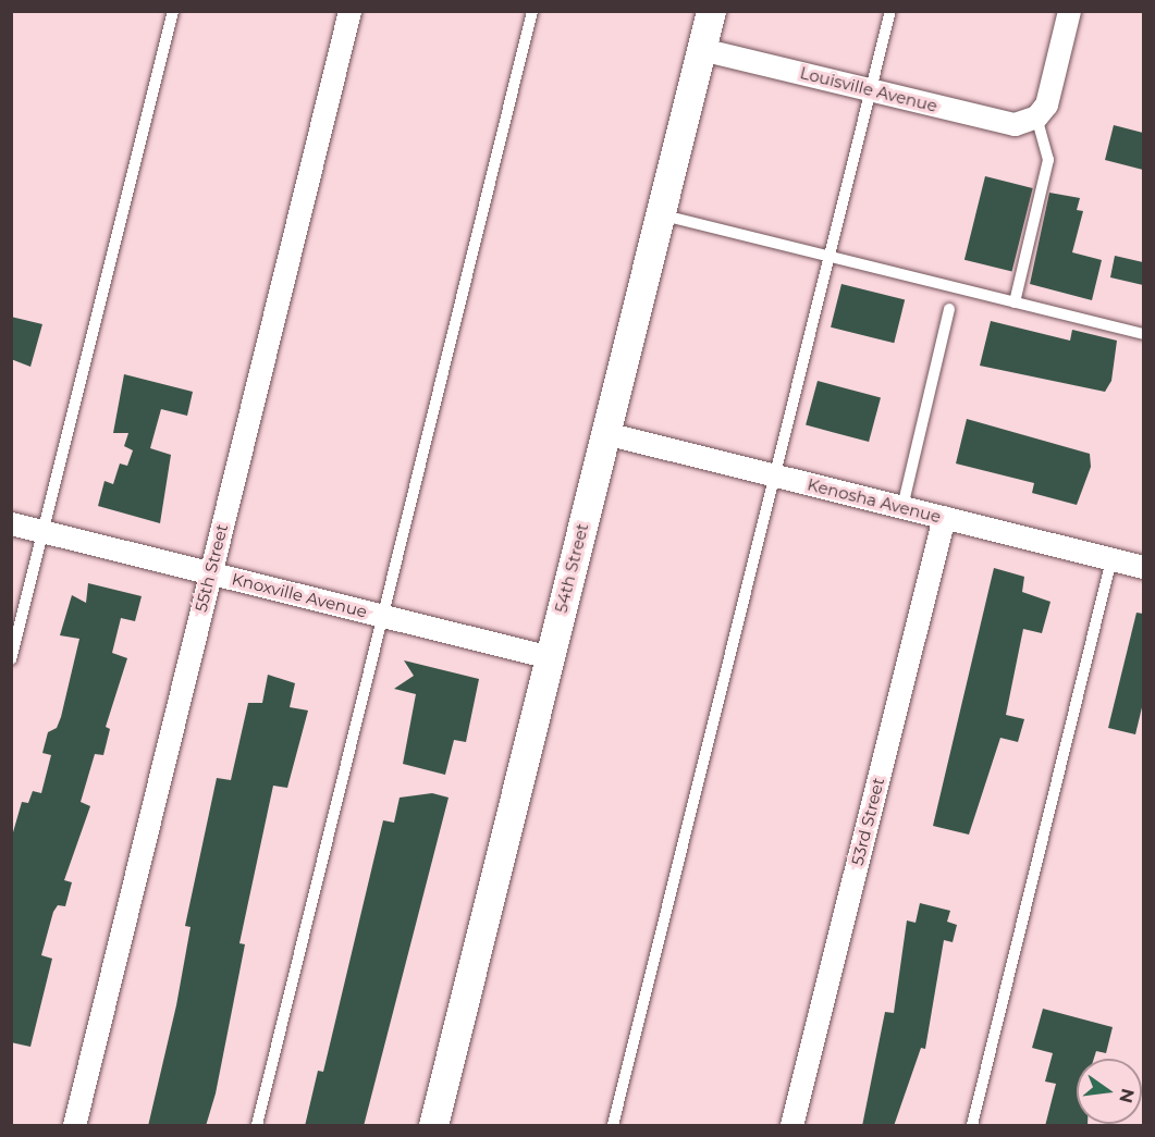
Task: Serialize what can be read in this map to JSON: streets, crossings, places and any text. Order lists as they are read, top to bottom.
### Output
{
  "streets": {
    "street": [
      "Louisville Avenue",
      "Kenosha Avenue",
      "55th Street",
      "54th Street",
      "Knoxville Avenue",
      "53rd Street"
    ]
  },
  "crossings": [
    ["Louisville Avenue", "54th Street"],
    ["Kenosha Avenue", "54th Street"],
    ["Kenosha Avenue", "53rd Street"],
    ["55th Street", "Knoxville Avenue"],
    ["54th Street", "Knoxville Avenue"]
  ],
  "north": "right"
}
